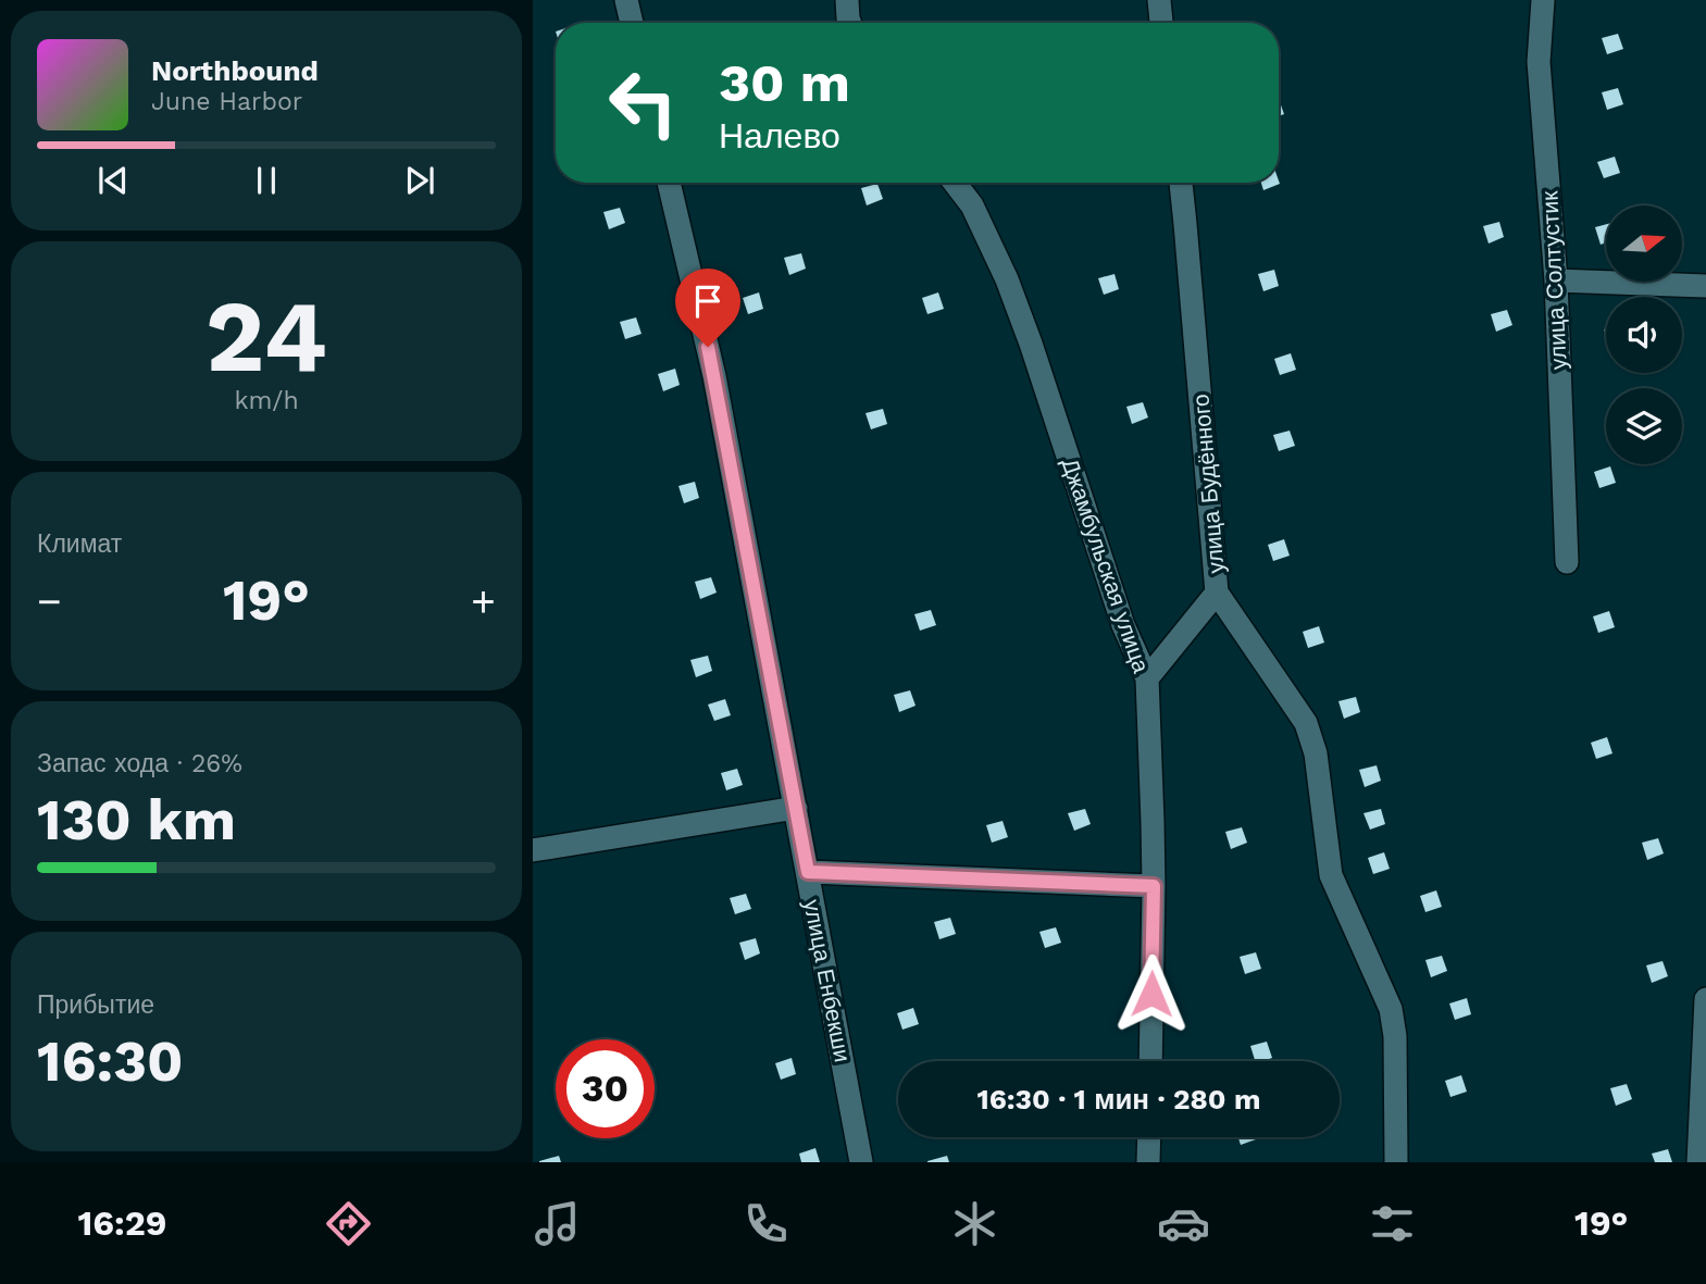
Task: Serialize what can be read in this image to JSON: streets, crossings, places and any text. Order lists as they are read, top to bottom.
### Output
{
  "streets": {
    "street": [
      "улица Солтустик",
      "улица Будённого",
      "Джамбульская улица",
      "улица Енбекши"
    ]
  },
  "north": "right",
  "page": {
    "turn": ["30 m", "Налево"],
    "song": ["Northbound", "June Harbor"],
    "tile": [
      ["24", "km/h"],
      "Климат",
      ["Запас хода · 26%", "130 km"],
      ["Прибытие", "16:30"]
    ],
    "heat": ["−", "19°", "+"],
    "limit": "30",
    "trip": "16:30 · 1 мин · 280 m",
    "tabs": ["16:29", "19°"]
  }
}
